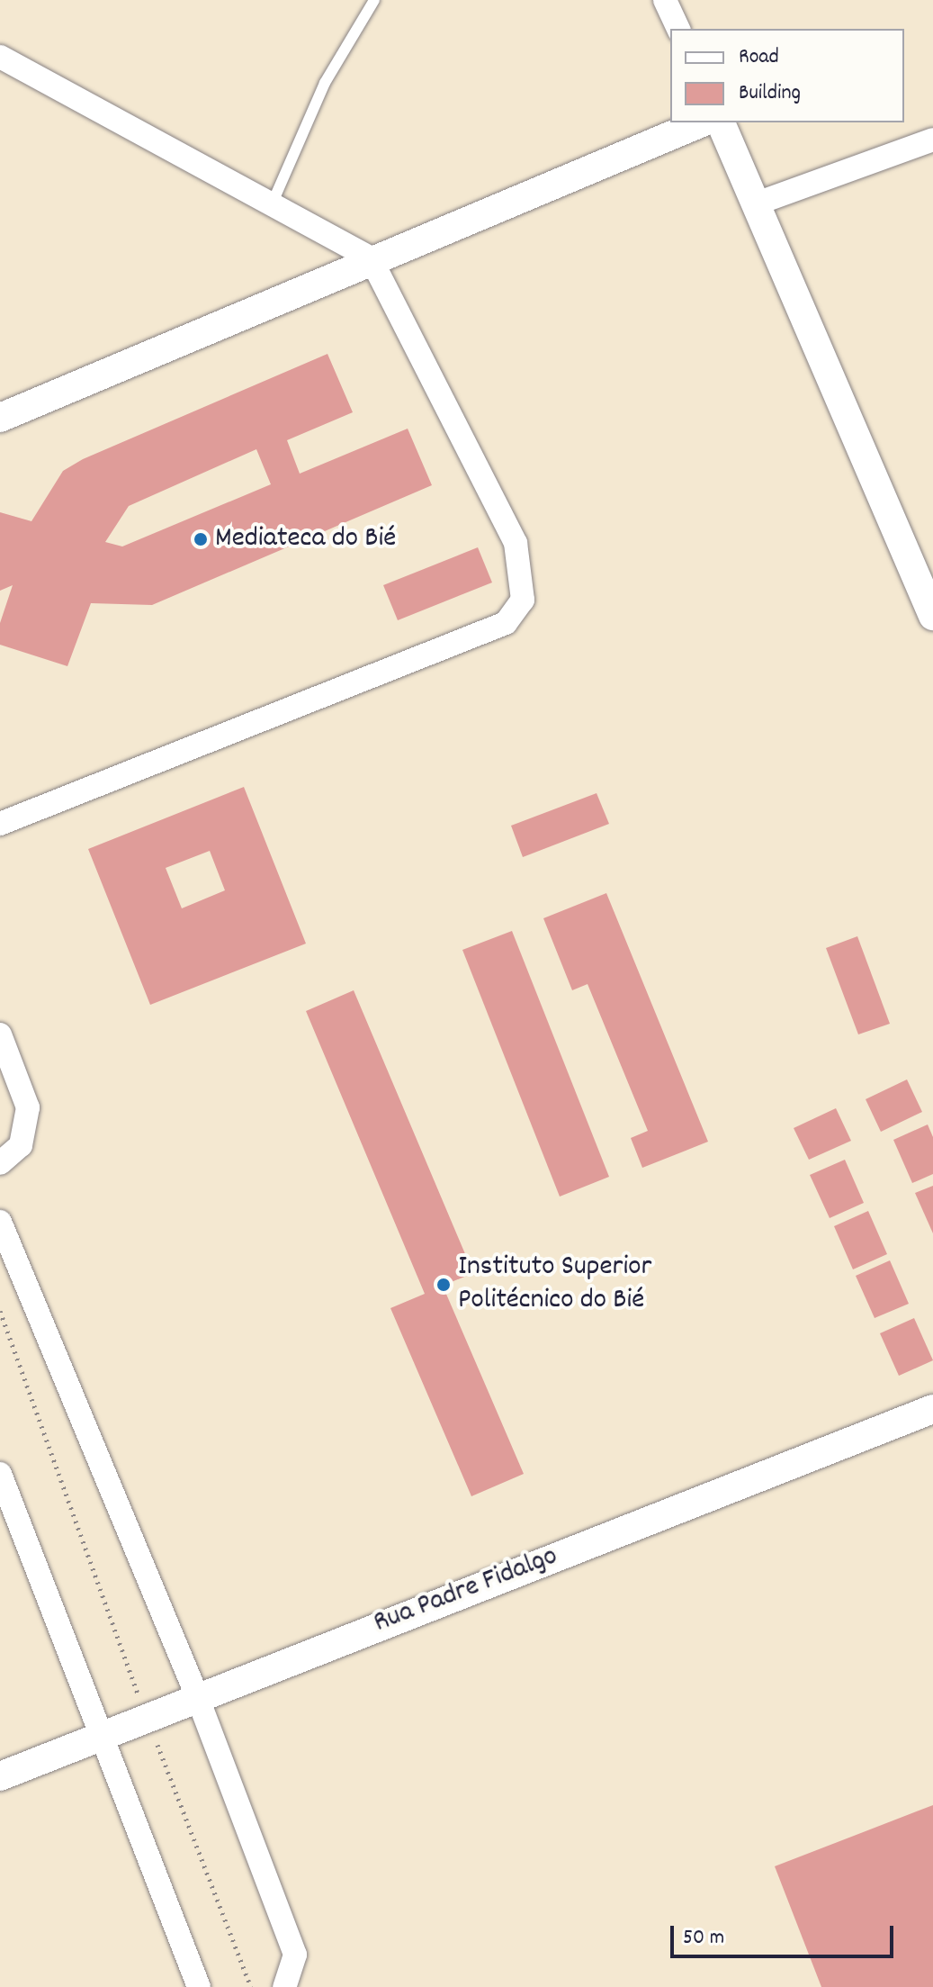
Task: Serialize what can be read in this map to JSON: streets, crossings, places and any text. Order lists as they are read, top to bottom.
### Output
{
  "streets": {
    "street": ["Rua Padre Fidalgo"]
  },
  "places": ["Mediateca do Bié", "Instituto Superior Politécnico do Bié"],
  "legend": ["Road", "Building"],
  "scale_bar": "50 m"
}
